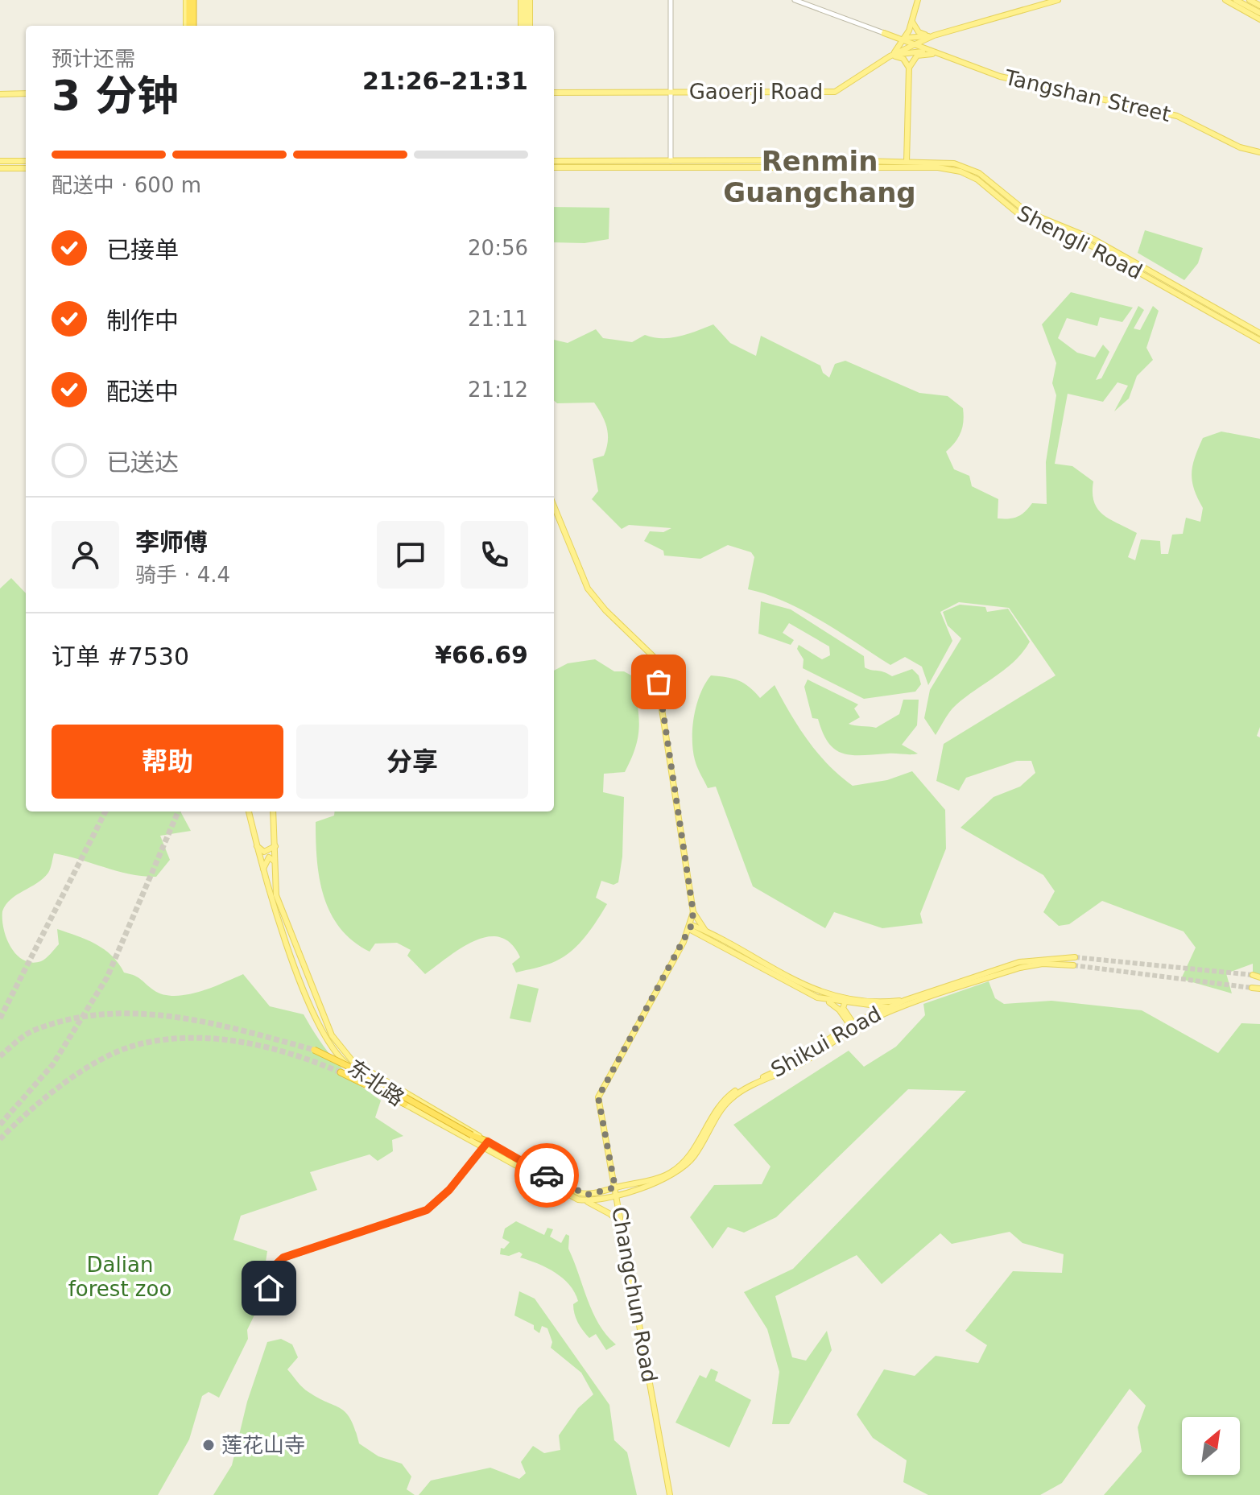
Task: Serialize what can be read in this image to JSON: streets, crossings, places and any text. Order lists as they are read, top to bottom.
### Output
{
  "streets": {
    "main road": [
      "Gaoerji Road",
      "Tangshan Street",
      "Shengli Road",
      "Shikui Road",
      "东北路",
      "Changchun Road"
    ]
  },
  "crossings": [
    ["Gaoerji Road", "Tangshan Street"],
    ["Shikui Road", "东北路"],
    ["Shikui Road", "Changchun Road"],
    ["东北路", "Changchun Road"]
  ],
  "districts": ["Renmin Guangchang"],
  "parks": ["Dalian forest zoo"],
  "places": ["莲花山寺"],
  "north": "top right",
  "page": {
    "heading": ["3 分钟", "预计还需", "21:26–21:31"],
    "panel": [
      "李师傅",
      "骑手 · 4.4",
      "订单 #7530",
      "¥66.69"
    ],
    "bar": "配送中 · 600 m",
    "list": [
      ["已接单", "20:56"],
      ["制作中", "21:11"],
      ["配送中", "21:12"],
      "已送达"
    ],
    "buttons": ["帮助", "分享"]
  }
}
